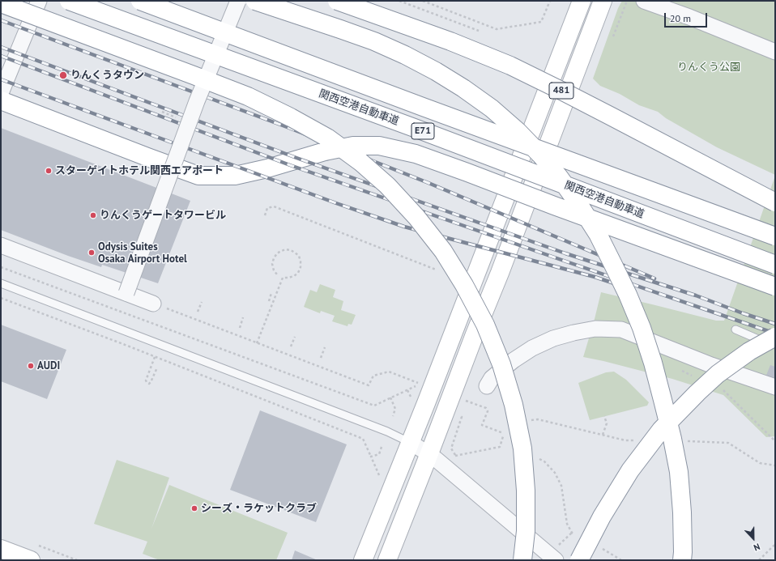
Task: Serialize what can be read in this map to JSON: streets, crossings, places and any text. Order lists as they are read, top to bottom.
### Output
{
  "streets": {
    "main road": ["481", "関西空港自動車道", "E71"]
  },
  "parks": ["りんくう公園"],
  "places": [
    "りんくうタウン",
    "スターゲイトホテル関西エアポート",
    "りんくうゲートタワービル",
    "Odysis Suites Osaka Airport Hotel",
    "AUDI",
    "シーズ・ラケットクラブ"
  ],
  "scale_bar": "20 m",
  "north": "bottom"
}
